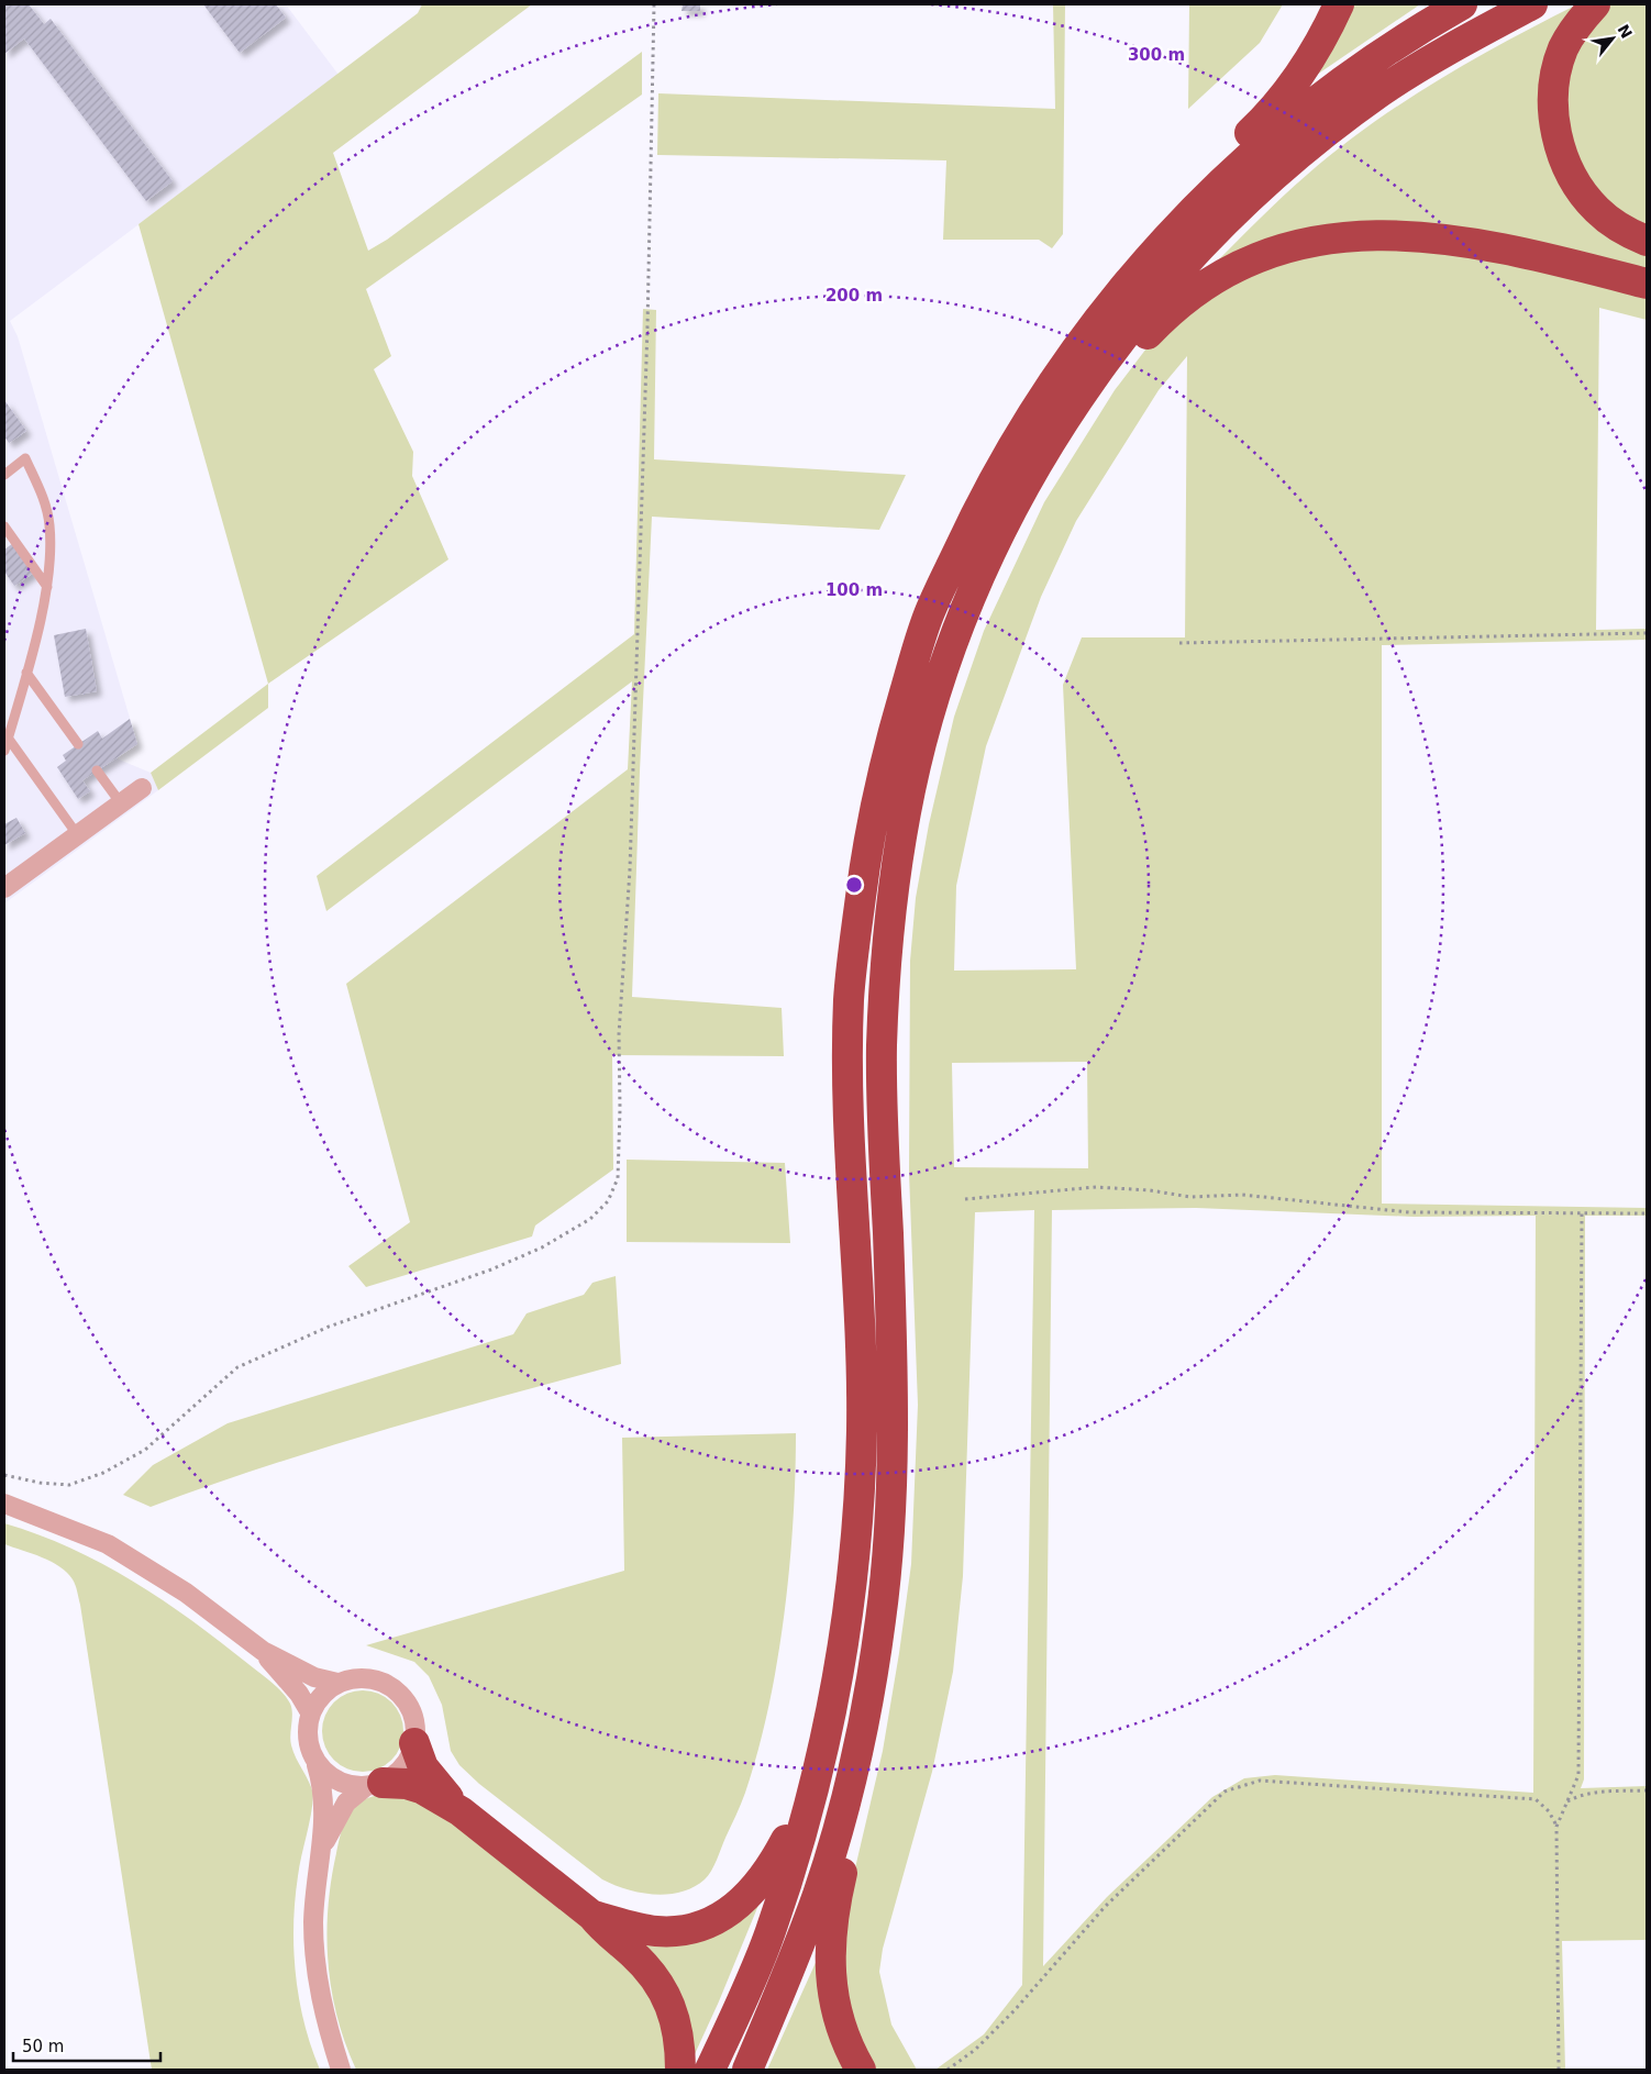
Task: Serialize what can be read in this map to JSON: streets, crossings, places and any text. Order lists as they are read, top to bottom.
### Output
{
  "scale_bar": "50 m",
  "north": "top right",
  "rings": ["300 m", "200 m", "100 m"]
}
